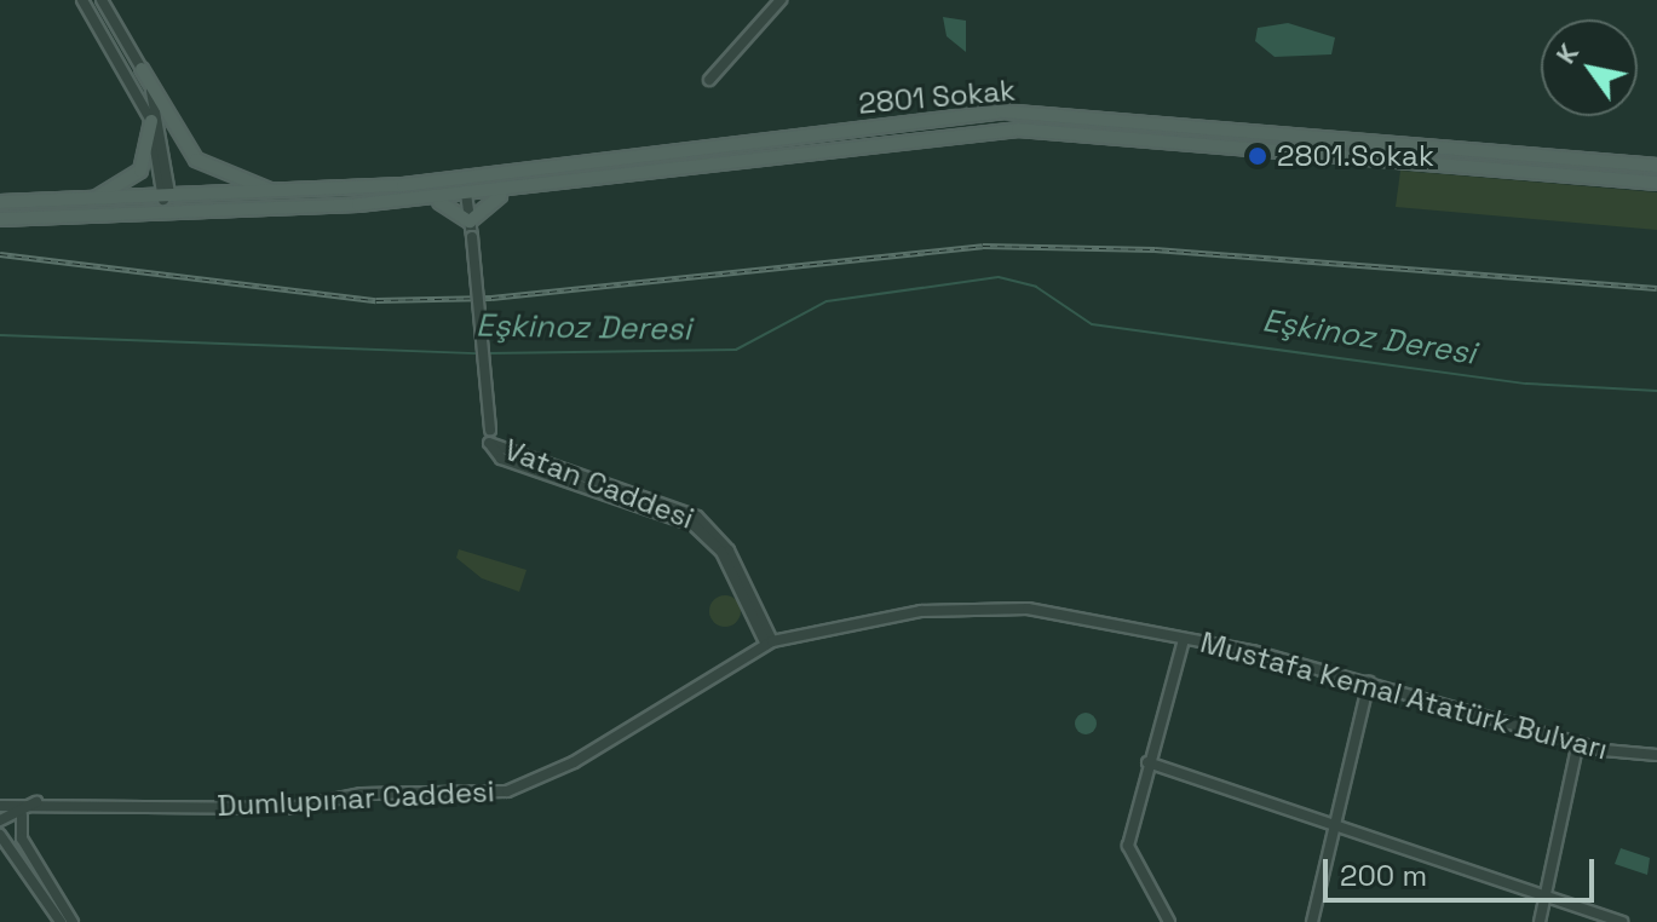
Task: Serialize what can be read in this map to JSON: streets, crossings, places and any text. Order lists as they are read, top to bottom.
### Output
{
  "streets": {
    "main road": ["2801 Sokak"],
    "street": ["Vatan Caddesi", "Mustafa Kemal Atatürk Bulvarı", "Dumlupınar Caddesi"]
  },
  "crossings": [
    ["Vatan Caddesi", "Dumlupınar Caddesi"],
    ["Mustafa Kemal Atatürk Bulvarı", "Dumlupınar Caddesi"]
  ],
  "water": ["Eşkinoz Deresi"],
  "places": ["2801.Sokak"],
  "scale_bar": "200 m",
  "north": "top left"
}
